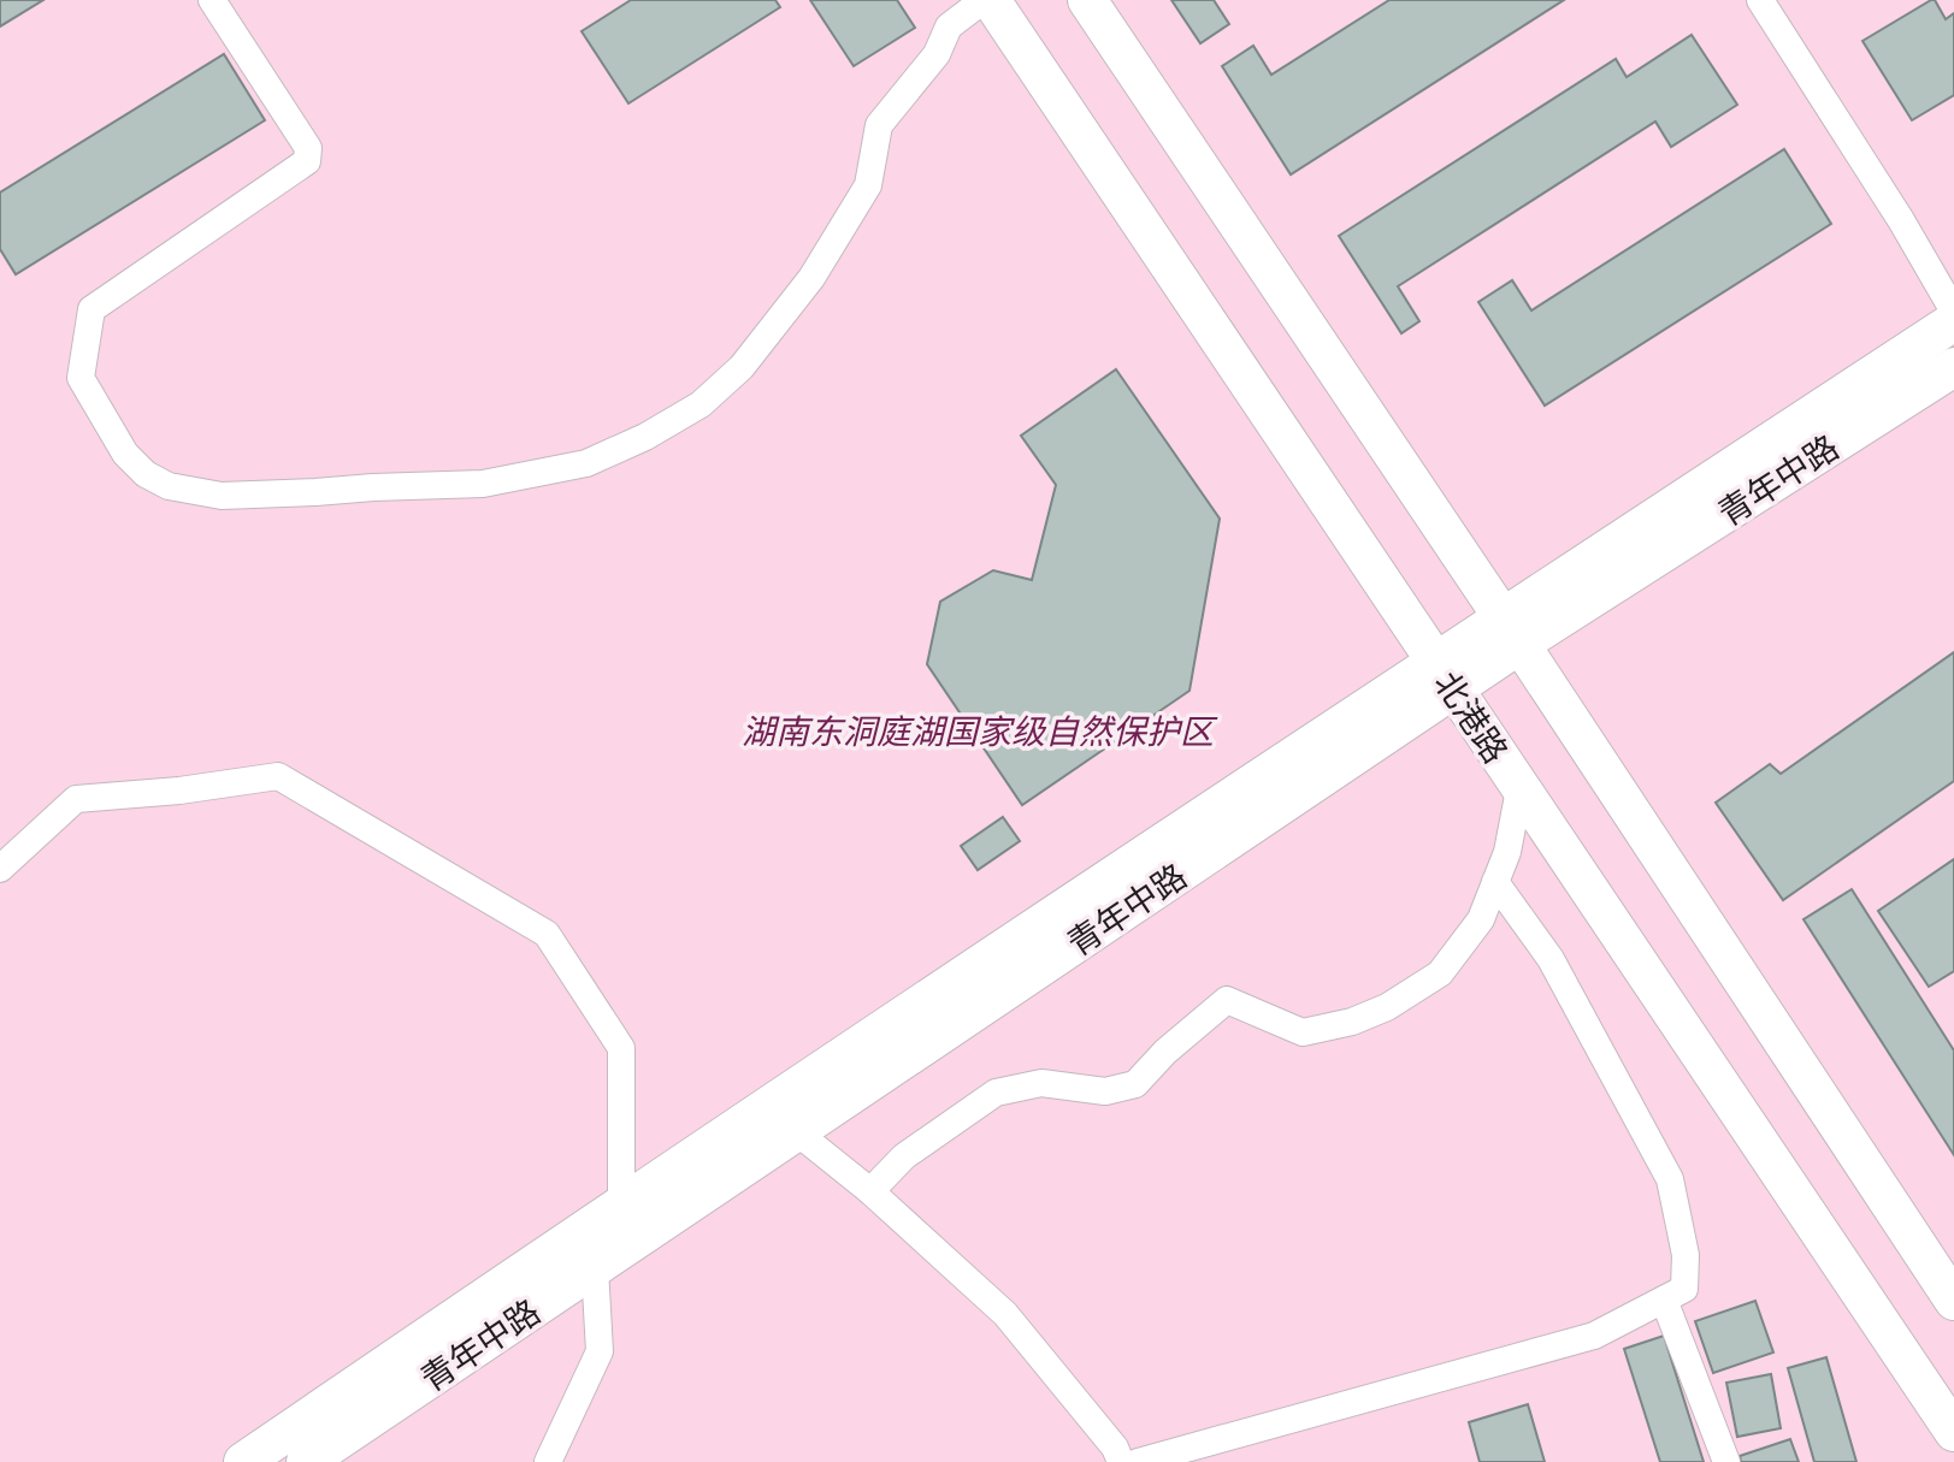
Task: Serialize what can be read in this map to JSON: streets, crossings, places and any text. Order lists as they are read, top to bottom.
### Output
{
  "streets": {
    "main road": ["青年中路", "北港路"]
  },
  "crossings": [
    ["青年中路", "北港路"]
  ],
  "parks": ["湖南东洞庭湖国家级自然保护区"]
}
